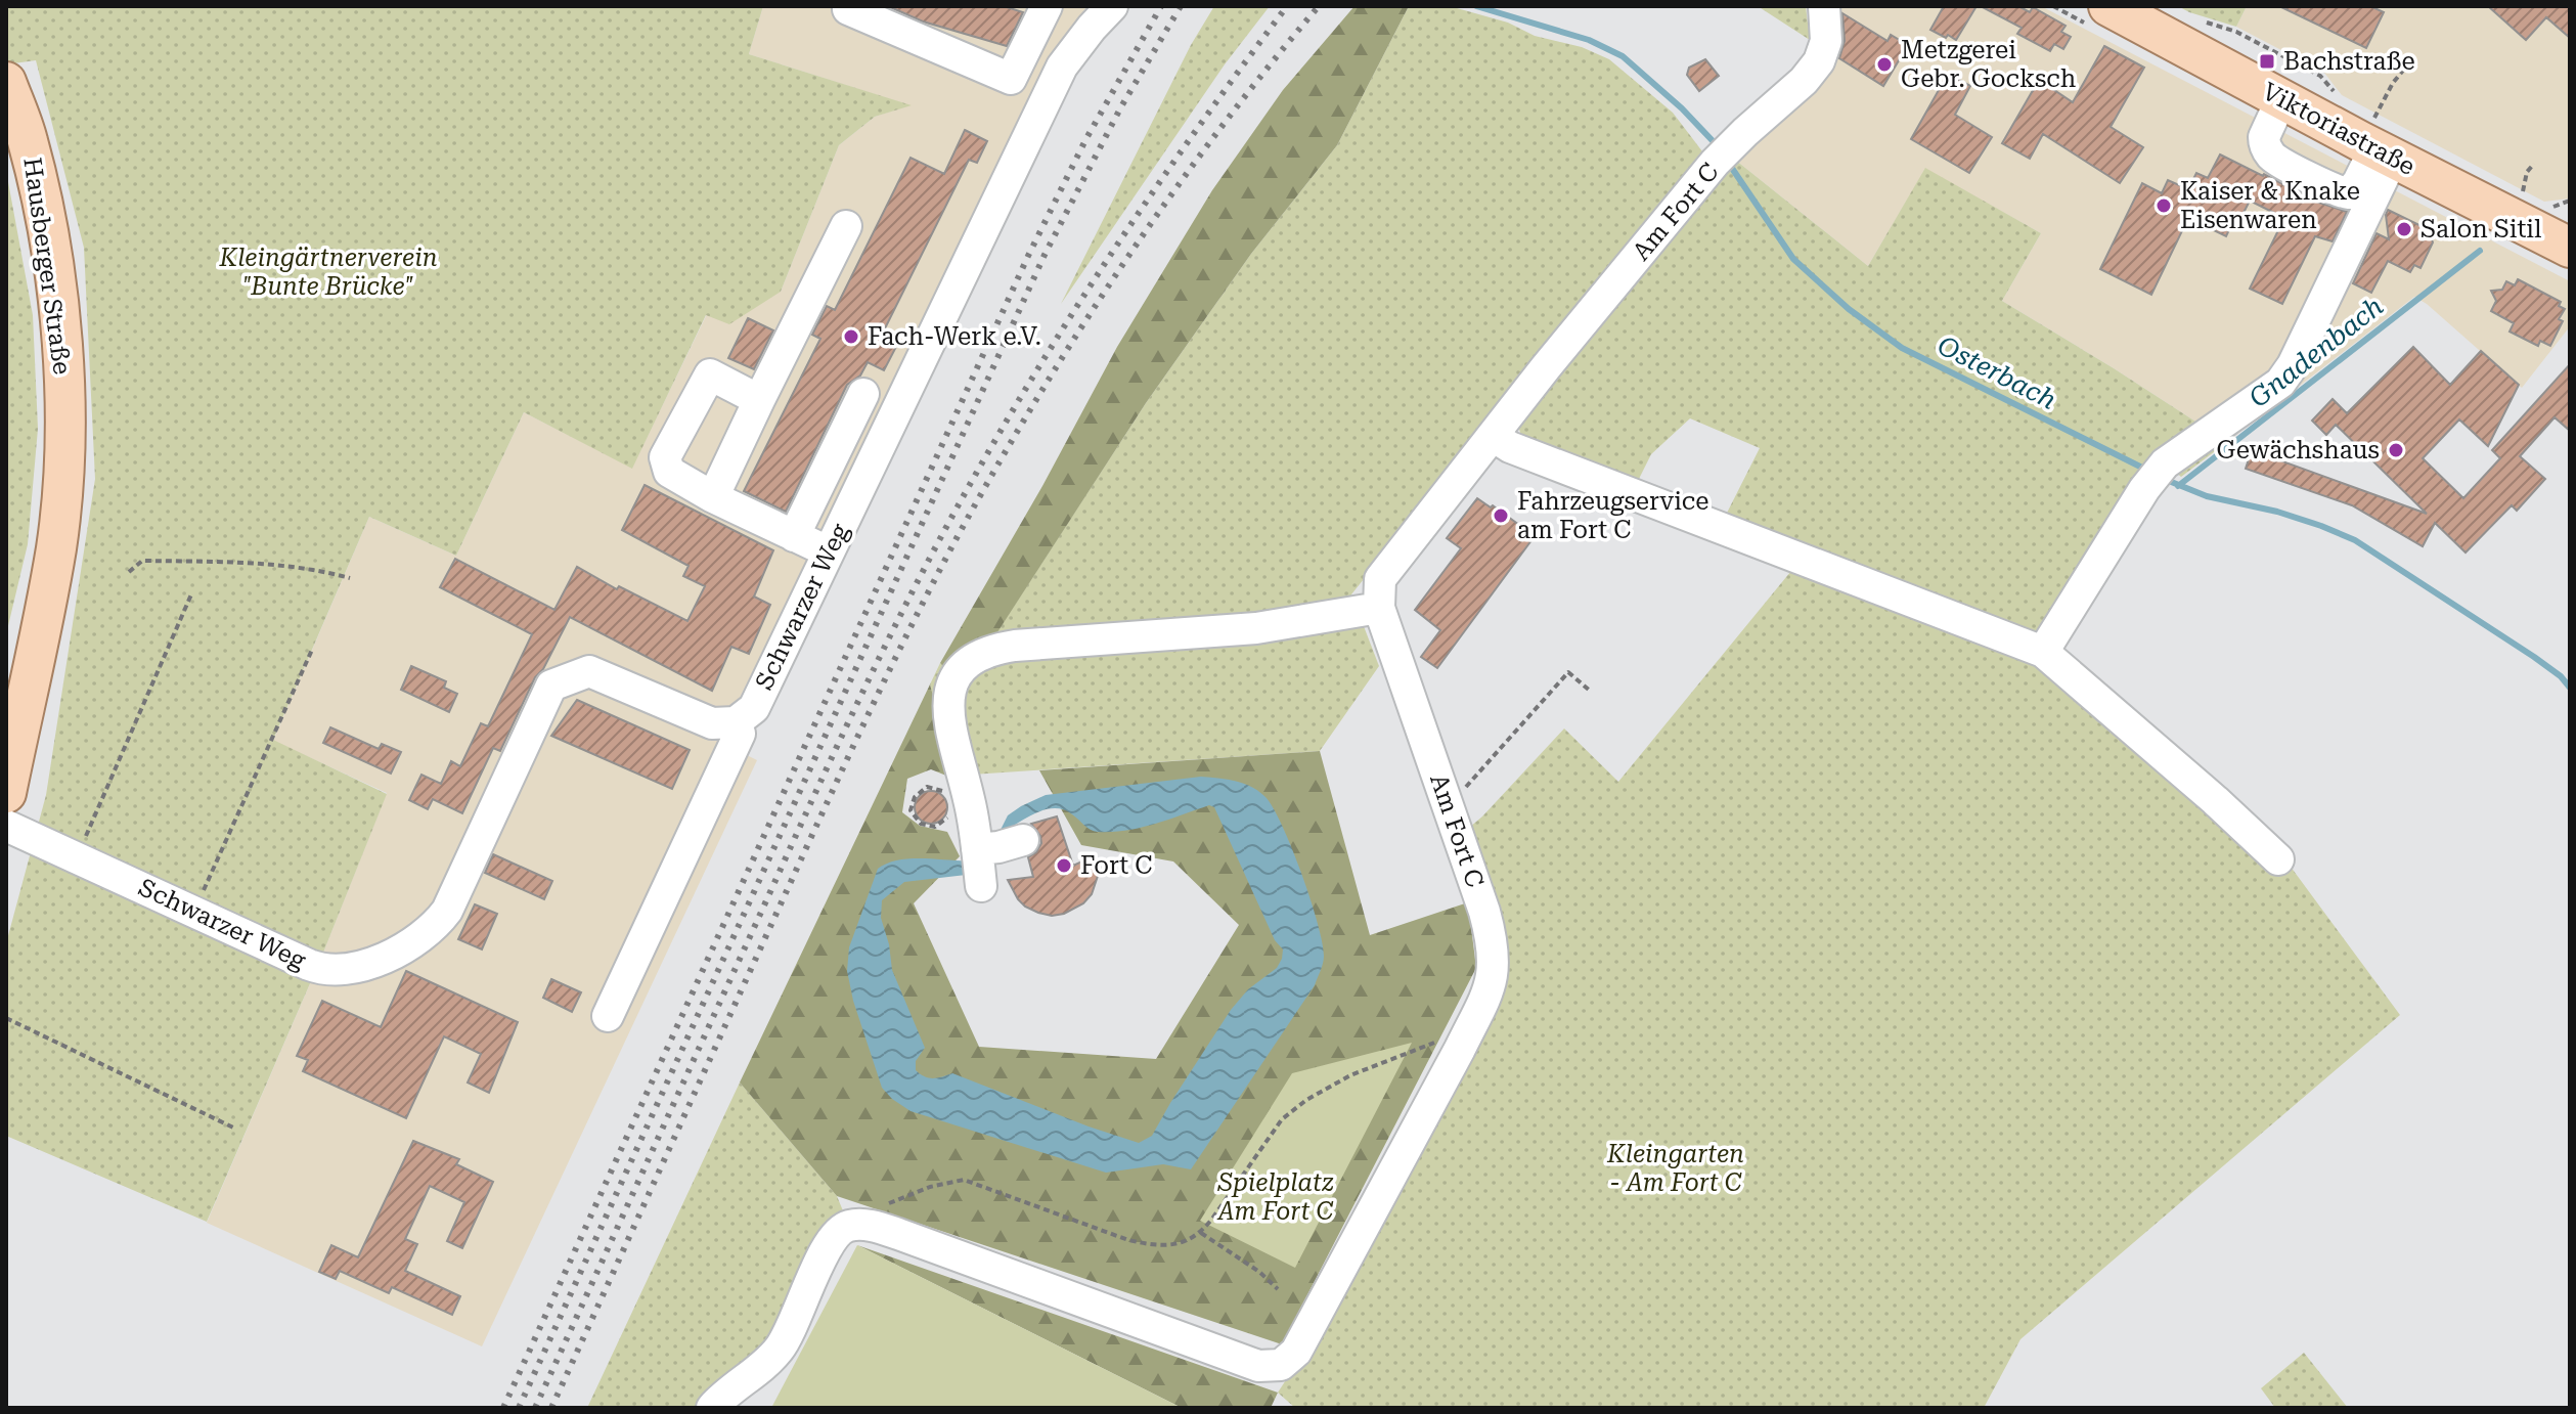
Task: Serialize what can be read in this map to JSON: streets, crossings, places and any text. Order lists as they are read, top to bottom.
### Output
{
  "streets": {
    "main road": ["Viktoriastraße", "Hausberger Straße"],
    "street": ["Am Fort C", "Schwarzer Weg"]
  },
  "water": ["Gnadenbach", "Osterbach"],
  "parks": ["Kleingärtnerverein \"Bunte Brücke\"", "Kleingarten - Am Fort C", "Spielplatz Am Fort C"],
  "places": {
    "transit": ["Bachstraße"],
    "other": [
      "Metzgerei Gebr. Gocksch",
      "Kaiser & Knake Eisenwaren",
      "Salon Sitil",
      "Fach-Werk e.V.",
      "Gewächshaus",
      "Fahrzeugservice am Fort C",
      "Fort C"
    ]
  }
}
